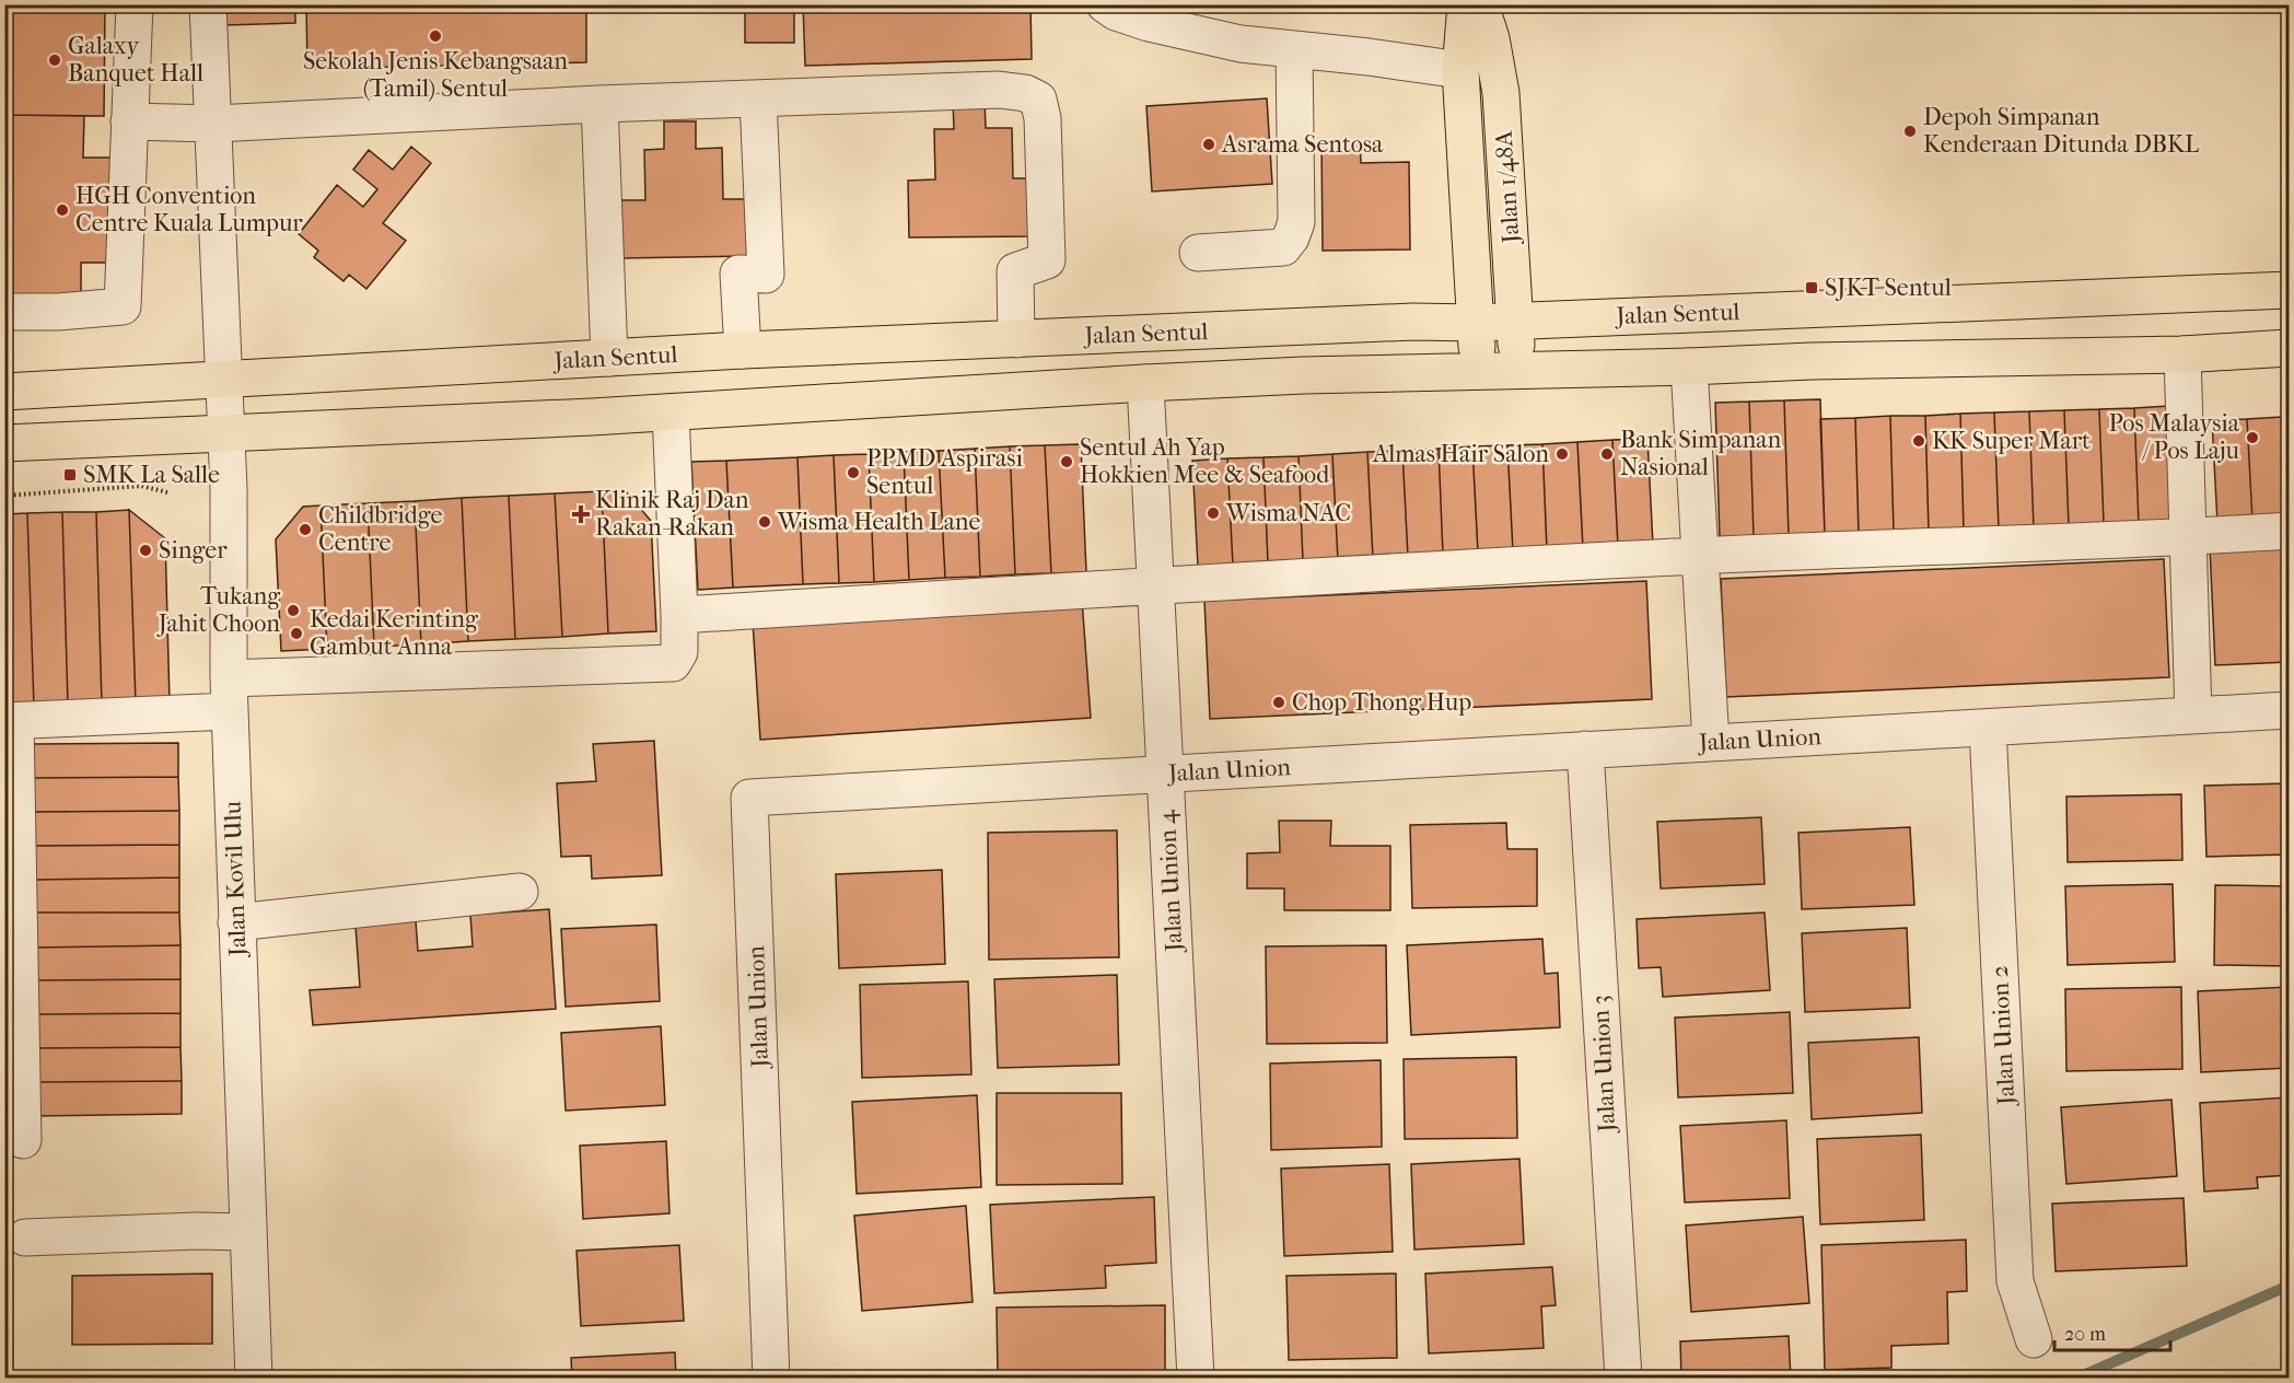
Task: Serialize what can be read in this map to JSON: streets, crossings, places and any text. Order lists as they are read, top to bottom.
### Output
{
  "streets": {
    "main road": ["Jalan 1/48A", "Jalan Sentul"],
    "street": [
      "Jalan Union",
      "Jalan Kovil Ulu",
      "Jalan Union 4",
      "Jalan Union 2",
      "Jalan Union 3"
    ]
  },
  "crossings": [
    ["Jalan 1/48A", "Jalan Sentul"],
    ["Jalan Sentul", "Jalan Kovil Ulu"],
    ["Jalan Sentul", "Jalan Union 4"],
    ["Jalan Union", "Jalan Union 4"],
    ["Jalan Union", "Jalan Union 2"],
    ["Jalan Union", "Jalan Union 3"]
  ],
  "places": {
    "other": [
      "Sekolah Jenis Kebangsaan (Tamil) Sentul",
      "Galaxy Banquet Hall",
      "Depoh Simpanan Kenderaan Ditunda DBKL",
      "Asrama Sentosa",
      "HGH Convention Centre Kuala Lumpur",
      "Pos Malaysia / Pos Laju",
      "KK Super Mart",
      "Almas Hair Salon",
      "Bank Simpanan Nasional",
      "Sentul Ah Yap Hokkien Mee & Seafood",
      "PPMD Aspirasi Sentul",
      "Wisma NAC",
      "Wisma Health Lane",
      "Childbridge Centre",
      "Singer",
      "Tukang Jahit Choon",
      "Kedai Kerinting Gambut Anna",
      "Chop Thong Hup"
    ],
    "transit": ["SJKT Sentul", "SMK La Salle"],
    "health": ["Klinik Raj Dan Rakan-Rakan"]
  },
  "scale_bar": "20 m"
}
